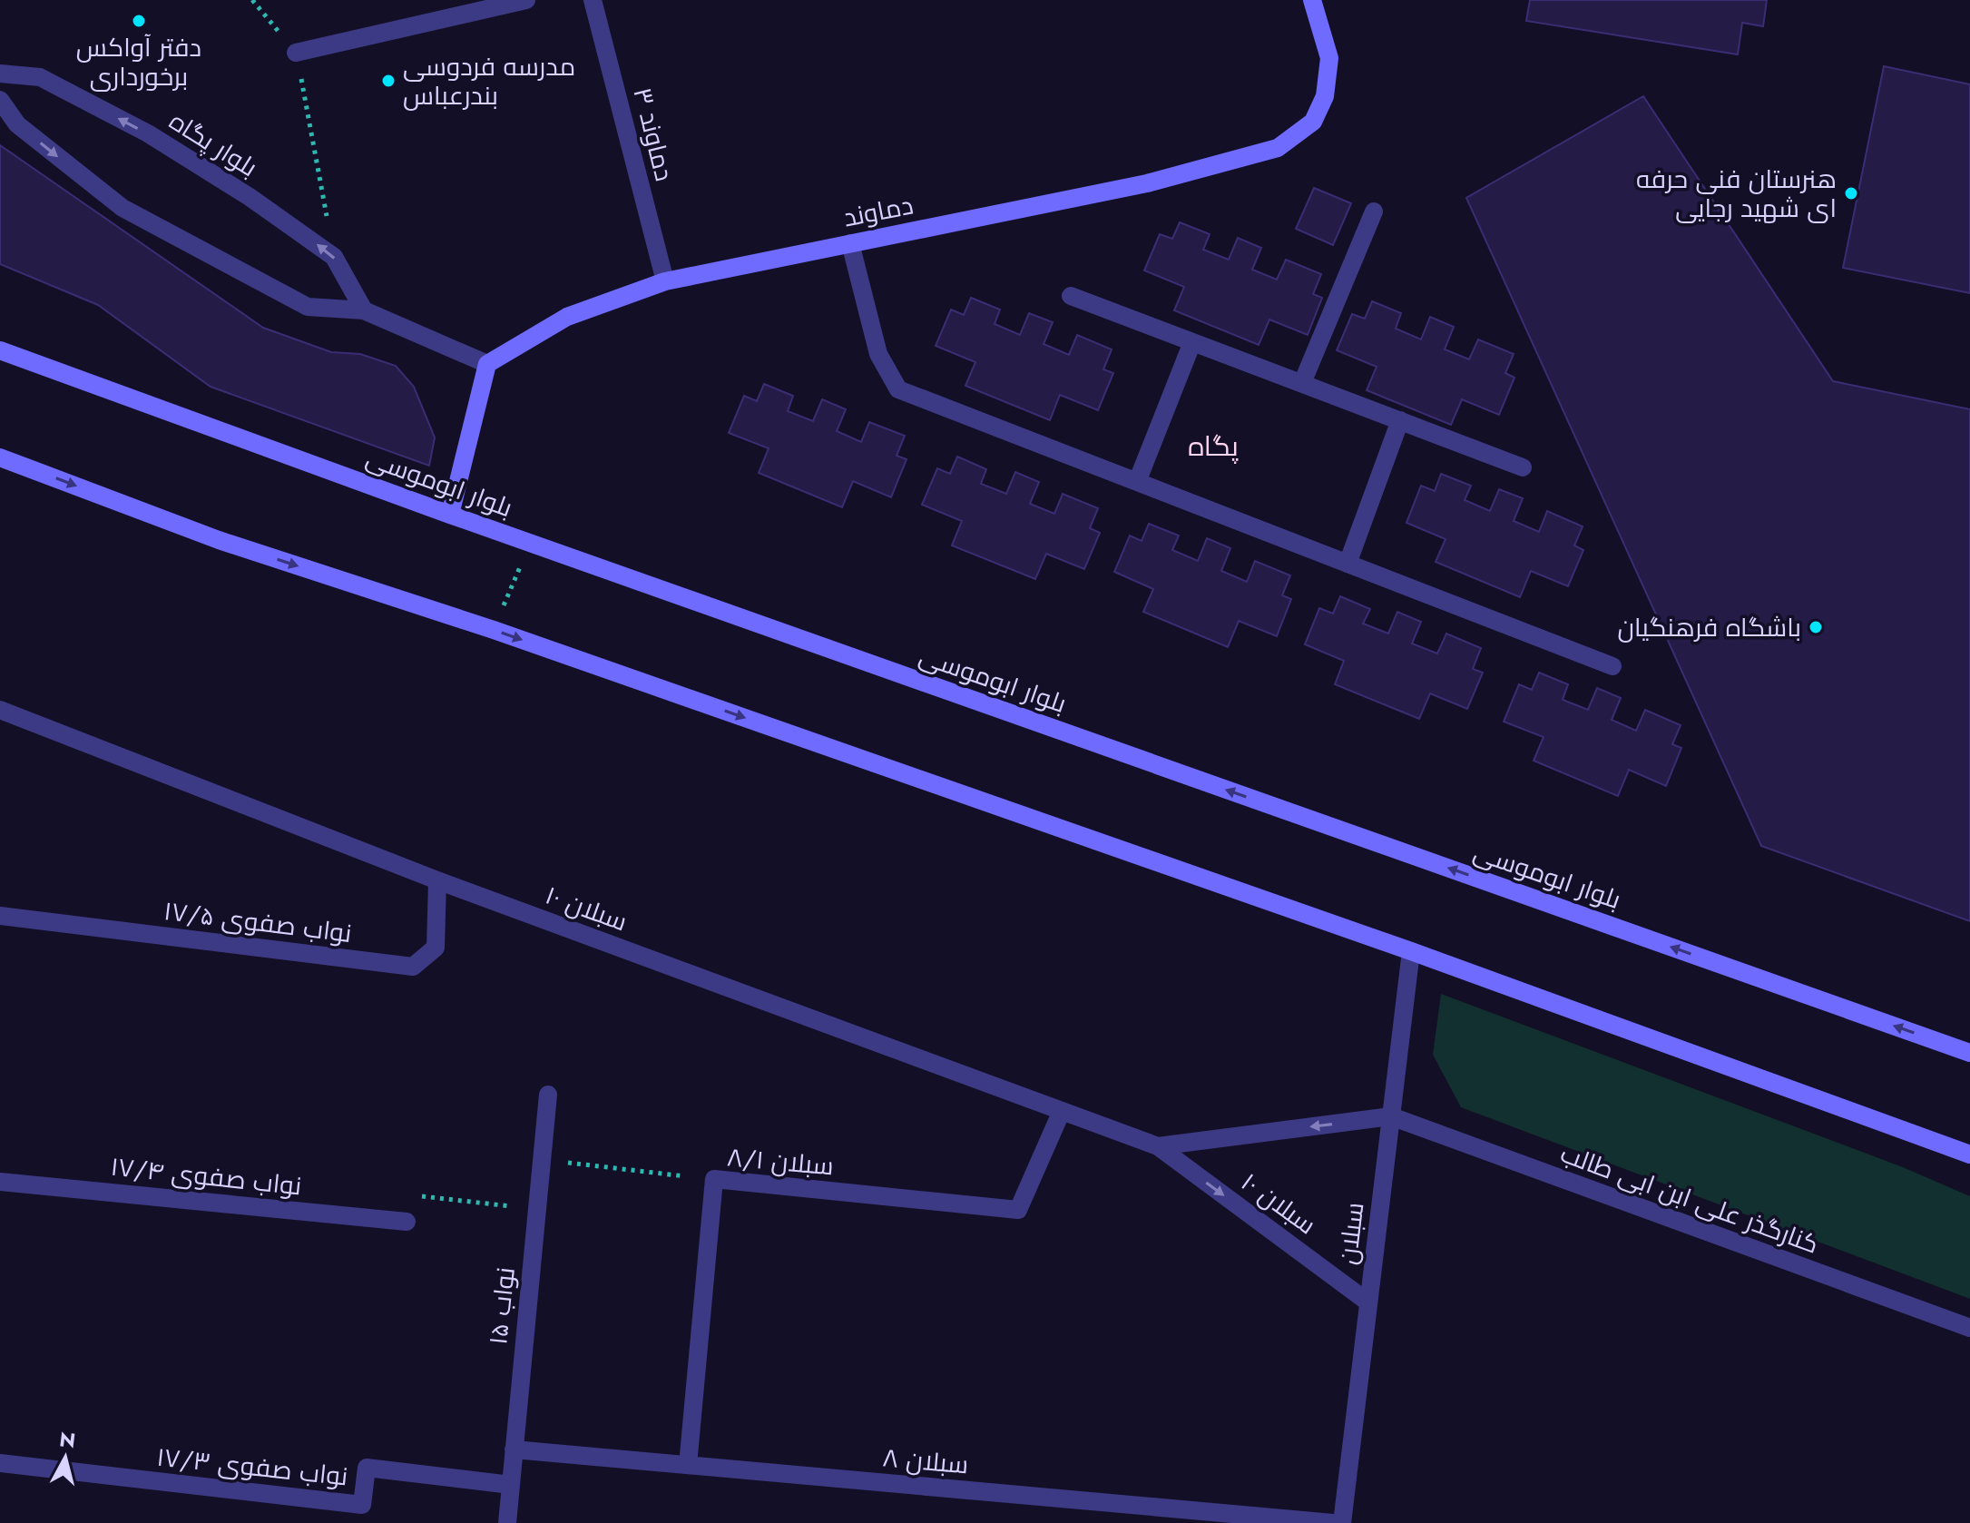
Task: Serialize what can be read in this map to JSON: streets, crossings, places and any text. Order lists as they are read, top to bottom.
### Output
{
  "streets": {
    "main road": ["دماوند", "بلوار ابوموسی"],
    "street": [
      "دماوند ۳",
      "بلوار پگاه",
      "سبلان ۱۰",
      "نواب صفوی ۱۷/۵",
      "سبلان ۸/۱",
      "نواب صفوی ۱۷/۴",
      "کنارگذر علی ابن ابی طالب",
      "سبلان",
      "نواب ۱۵",
      "سبلان ۸",
      "نواب صفوی ۱۷/۳"
    ]
  },
  "crossings": [
    ["دماوند ۳", "دماوند"],
    ["سبلان ۱۰", "نواب صفوی ۱۷/۵"],
    ["سبلان ۱۰", "سبلان ۸/۱"],
    ["سبلان ۱۰", "کنارگذر علی ابن ابی طالب"],
    ["سبلان ۱۰", "سبلان"],
    ["سبلان ۸/۱", "سبلان ۸"],
    ["کنارگذر علی ابن ابی طالب", "سبلان"],
    ["نواب ۱۵", "سبلان ۸"],
    ["نواب ۱۵", "نواب صفوی ۱۷/۳"]
  ],
  "districts": ["پگاه"],
  "places": [
    "دفتر آواکس برخورداری",
    "مدرسه فردوسی بندرعباس",
    "هنرستان فنی حرفه ای شهید رجایی",
    "باشگاه فرهنگیان"
  ],
  "north": "top"
}
